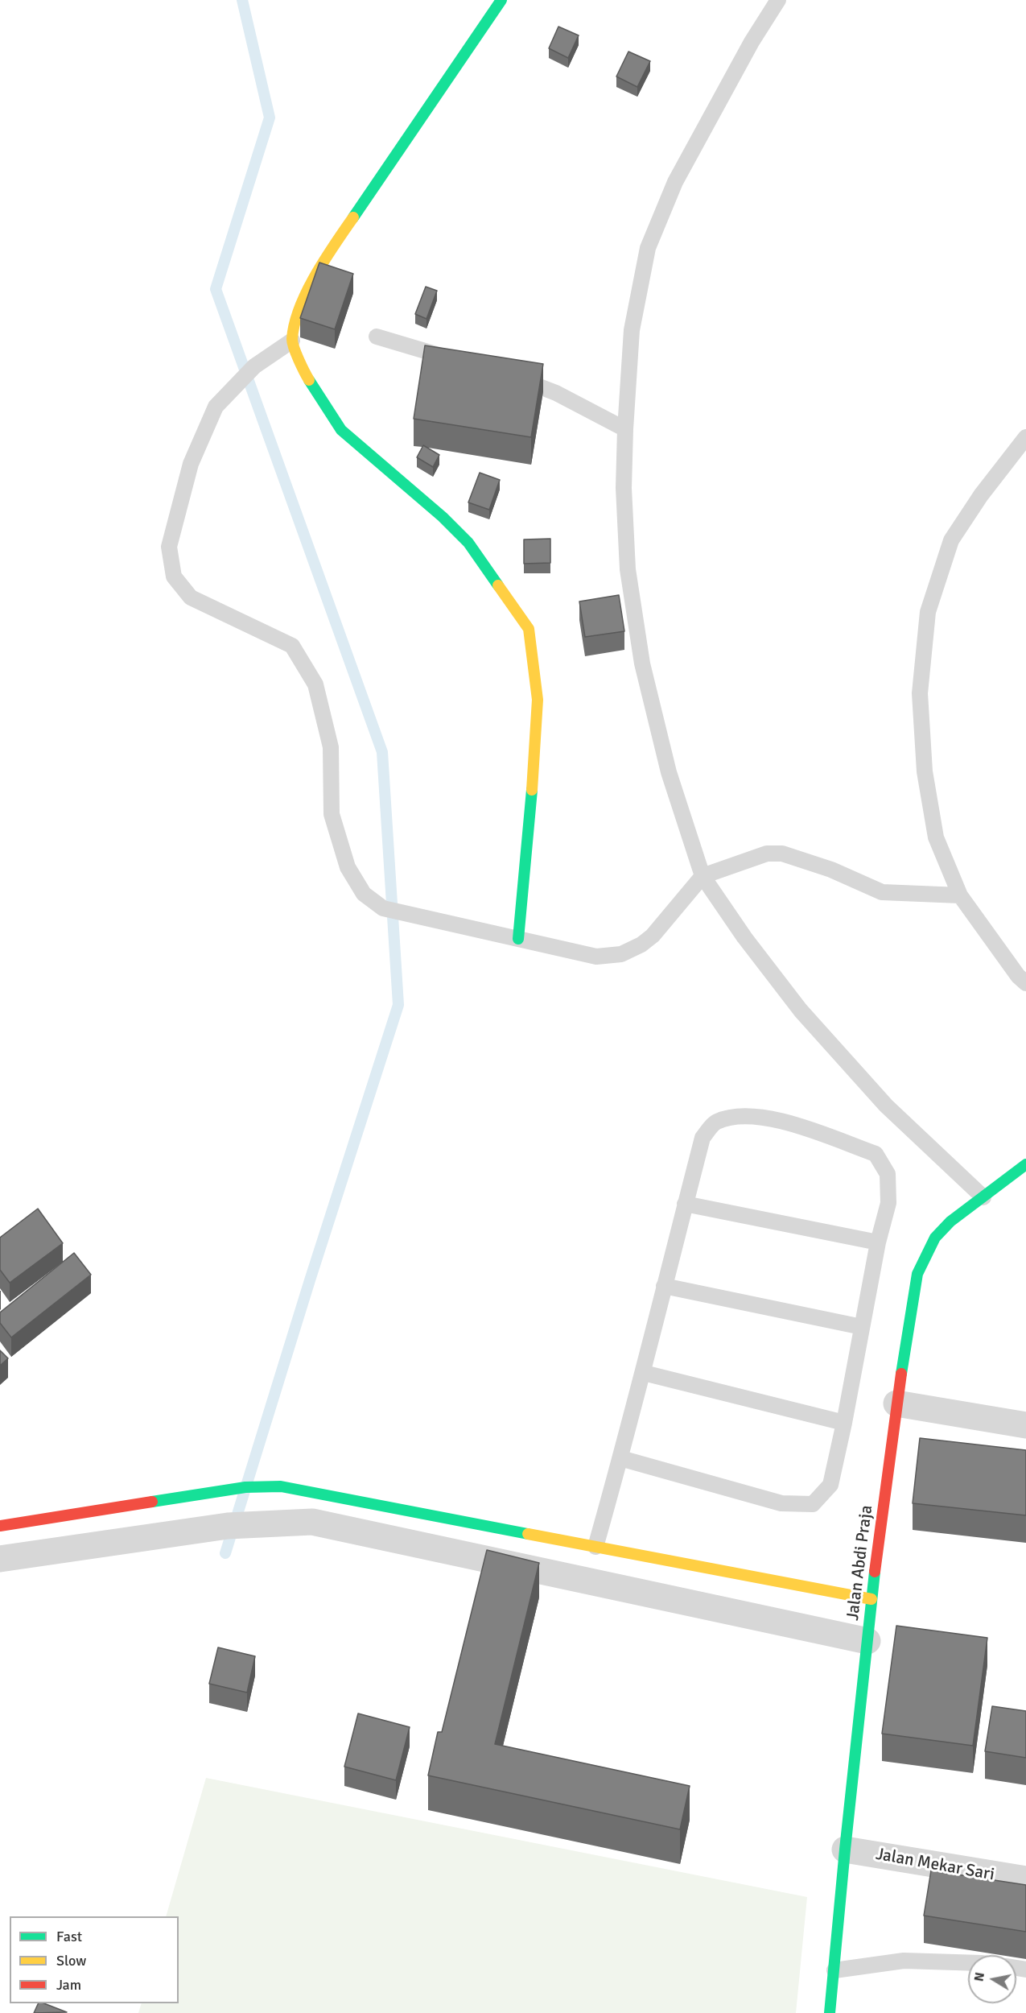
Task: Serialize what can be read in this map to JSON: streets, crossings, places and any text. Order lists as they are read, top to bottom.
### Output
{
  "streets": {
    "street": ["Jalan Abdi Praja", "Jalan Mekar Sari"]
  },
  "crossings": [
    ["Jalan Abdi Praja", "Jalan Mekar Sari"]
  ],
  "legend": ["Fast", "Slow", "Jam"],
  "north": "left"
}
